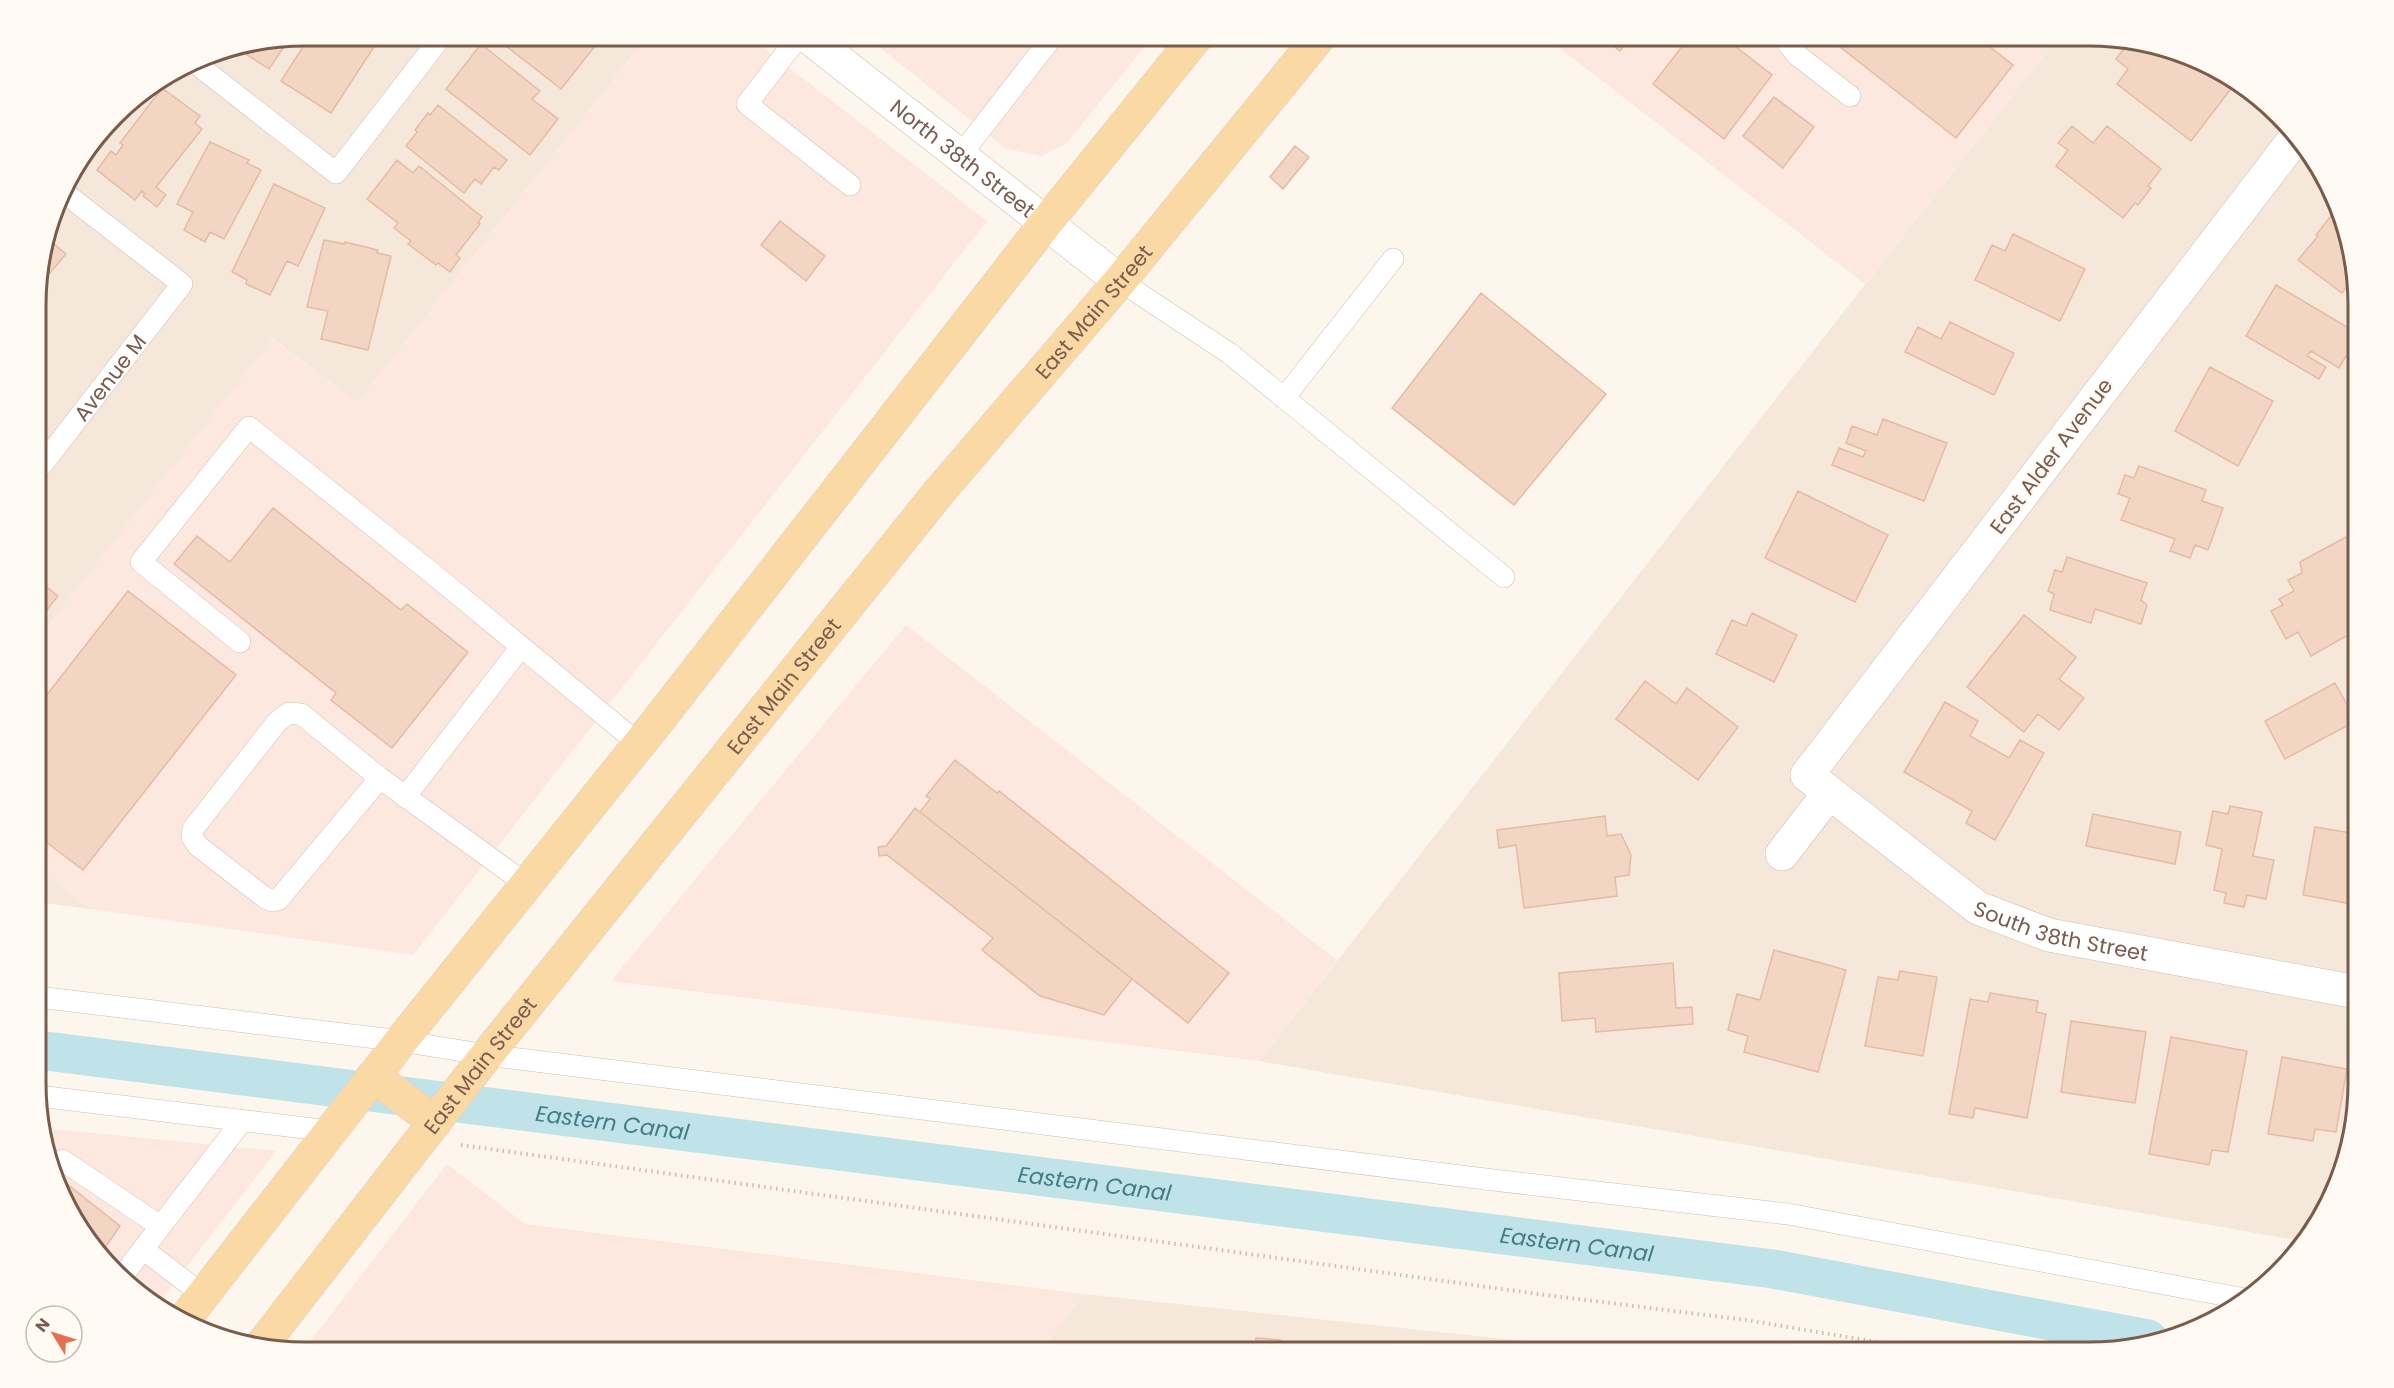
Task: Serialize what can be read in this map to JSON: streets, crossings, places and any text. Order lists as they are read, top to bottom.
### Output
{
  "streets": {
    "main road": ["East Main Street"],
    "street": ["North 38th Street", "East Alder Avenue", "South 38th Street"],
    "lane": ["Avenue M"]
  },
  "crossings": [
    ["North 38th Street", "East Main Street"],
    ["East Alder Avenue", "South 38th Street"]
  ],
  "water": ["Eastern Canal"],
  "north": "top left"
}
